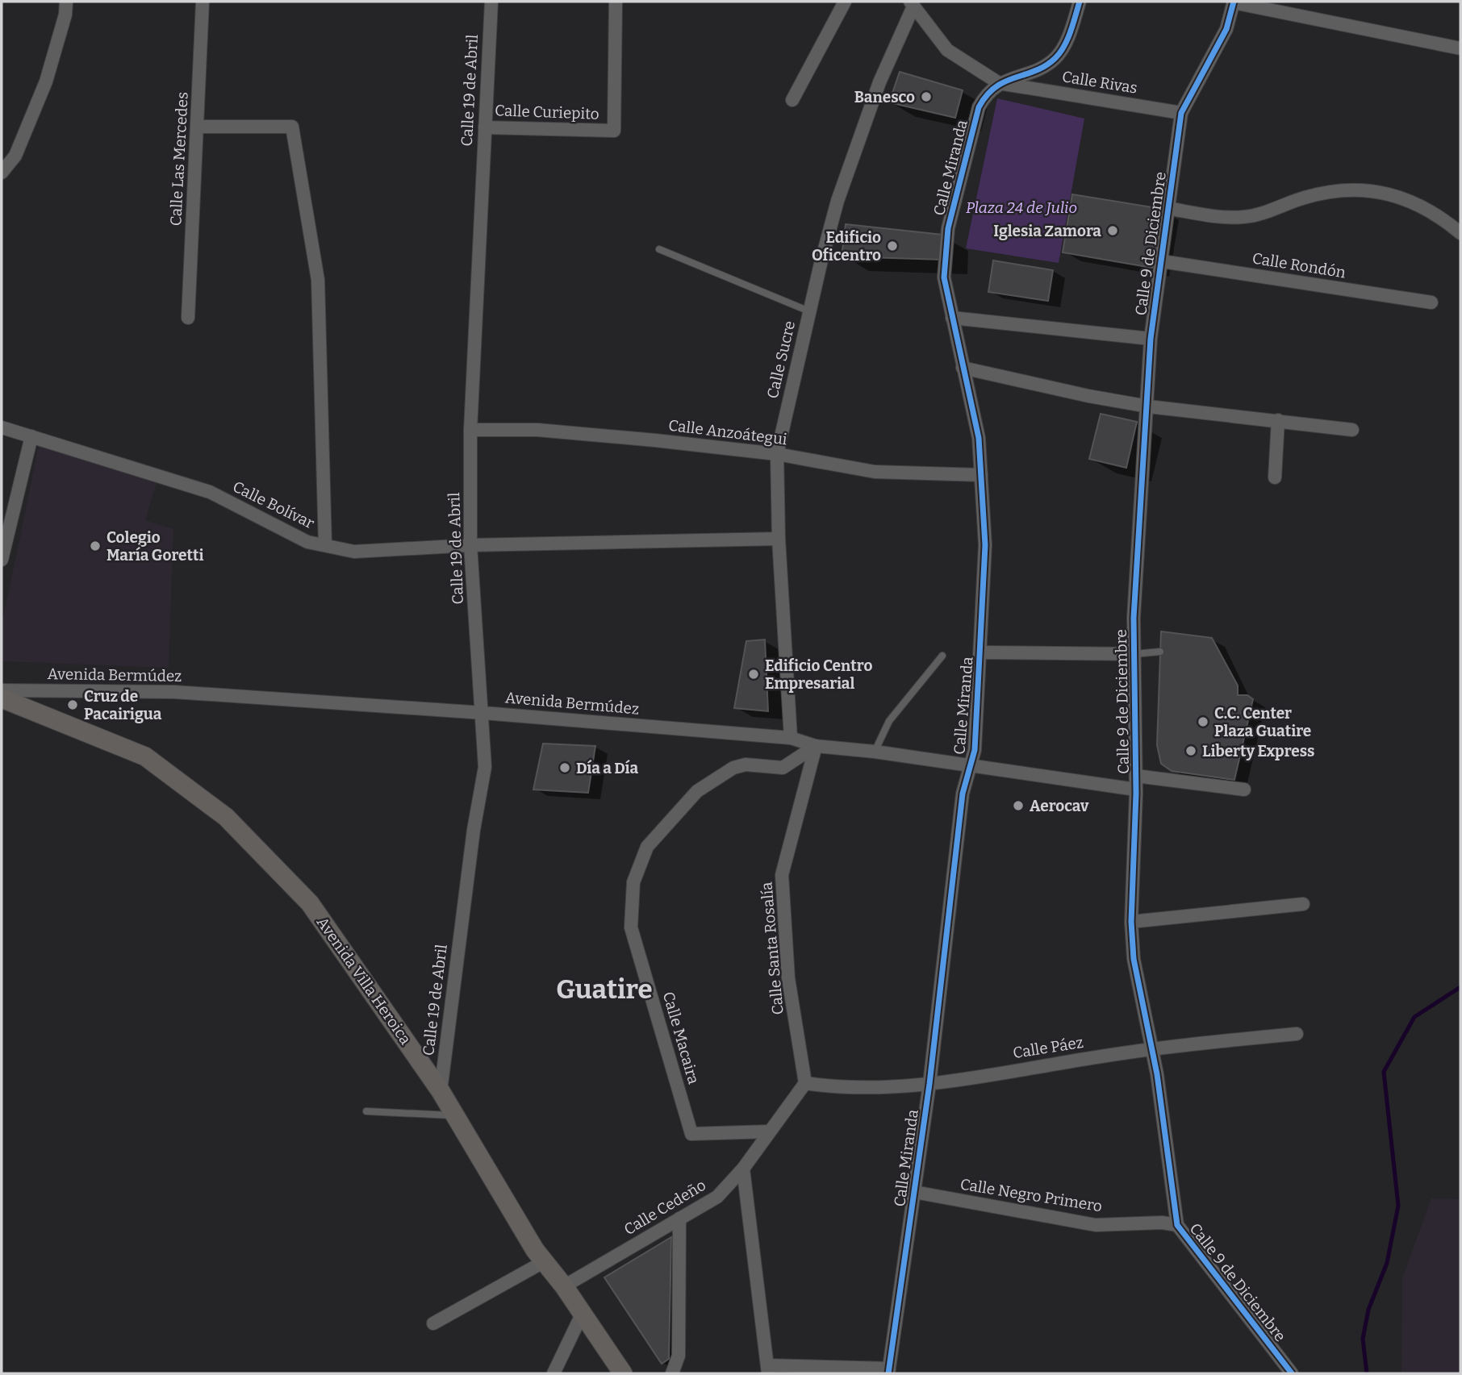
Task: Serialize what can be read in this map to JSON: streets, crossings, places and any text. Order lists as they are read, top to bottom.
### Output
{
  "streets": {
    "main road": ["Avenida Villa Heroica"],
    "street": [
      "Calle Rivas",
      "Calle 19 de Abril",
      "Calle Curiepito",
      "Calle Las Mercedes",
      "Calle Miranda",
      "Calle 9 de Diciembre",
      "Calle Rondón",
      "Calle Sucre",
      "Calle Anzoátegui",
      "Calle Bolívar",
      "Avenida Bermúdez",
      "Calle Santa Rosalía",
      "Calle Macaira",
      "Calle Páez",
      "Calle Negro Primero",
      "Calle Cedeño"
    ]
  },
  "crossings": [
    ["Calle Rivas", "Calle Miranda"],
    ["Calle Rivas", "Calle 9 de Diciembre"],
    ["Calle Rivas", "Calle Sucre"],
    ["Calle 19 de Abril", "Calle Curiepito"],
    ["Calle 19 de Abril", "Calle Anzoátegui"],
    ["Calle 19 de Abril", "Calle Bolívar"],
    ["Calle 19 de Abril", "Avenida Bermúdez"],
    ["Calle 19 de Abril", "Avenida Villa Heroica"],
    ["Calle Miranda", "Calle 9 de Diciembre"],
    ["Calle Miranda", "Calle Anzoátegui"],
    ["Calle Miranda", "Avenida Bermúdez"],
    ["Calle Miranda", "Calle Páez"],
    ["Calle Miranda", "Calle Negro Primero"],
    ["Calle 9 de Diciembre", "Calle Rondón"],
    ["Calle 9 de Diciembre", "Avenida Bermúdez"],
    ["Calle 9 de Diciembre", "Calle Páez"],
    ["Calle 9 de Diciembre", "Calle Negro Primero"],
    ["Calle Sucre", "Calle Anzoátegui"],
    ["Calle Sucre", "Calle Bolívar"],
    ["Calle Sucre", "Avenida Bermúdez"],
    ["Avenida Bermúdez", "Calle Santa Rosalía"],
    ["Avenida Bermúdez", "Calle Macaira"],
    ["Calle Santa Rosalía", "Calle Macaira"],
    ["Calle Santa Rosalía", "Calle Páez"],
    ["Calle Santa Rosalía", "Calle Cedeño"],
    ["Avenida Villa Heroica", "Calle Cedeño"],
    ["Calle Macaira", "Calle Cedeño"],
    ["Calle Páez", "Calle Cedeño"]
  ],
  "districts": ["Guatire"],
  "parks": ["Plaza 24 de Julio"],
  "places": [
    "Banesco",
    "Iglesia Zamora",
    "Edificio Oficentro",
    "Colegio María Goretti",
    "Edificio Centro Empresarial",
    "Cruz de Pacairigua",
    "C.C. Center Plaza Guatire",
    "Liberty Express",
    "Día a Día",
    "Aerocav"
  ]
}
